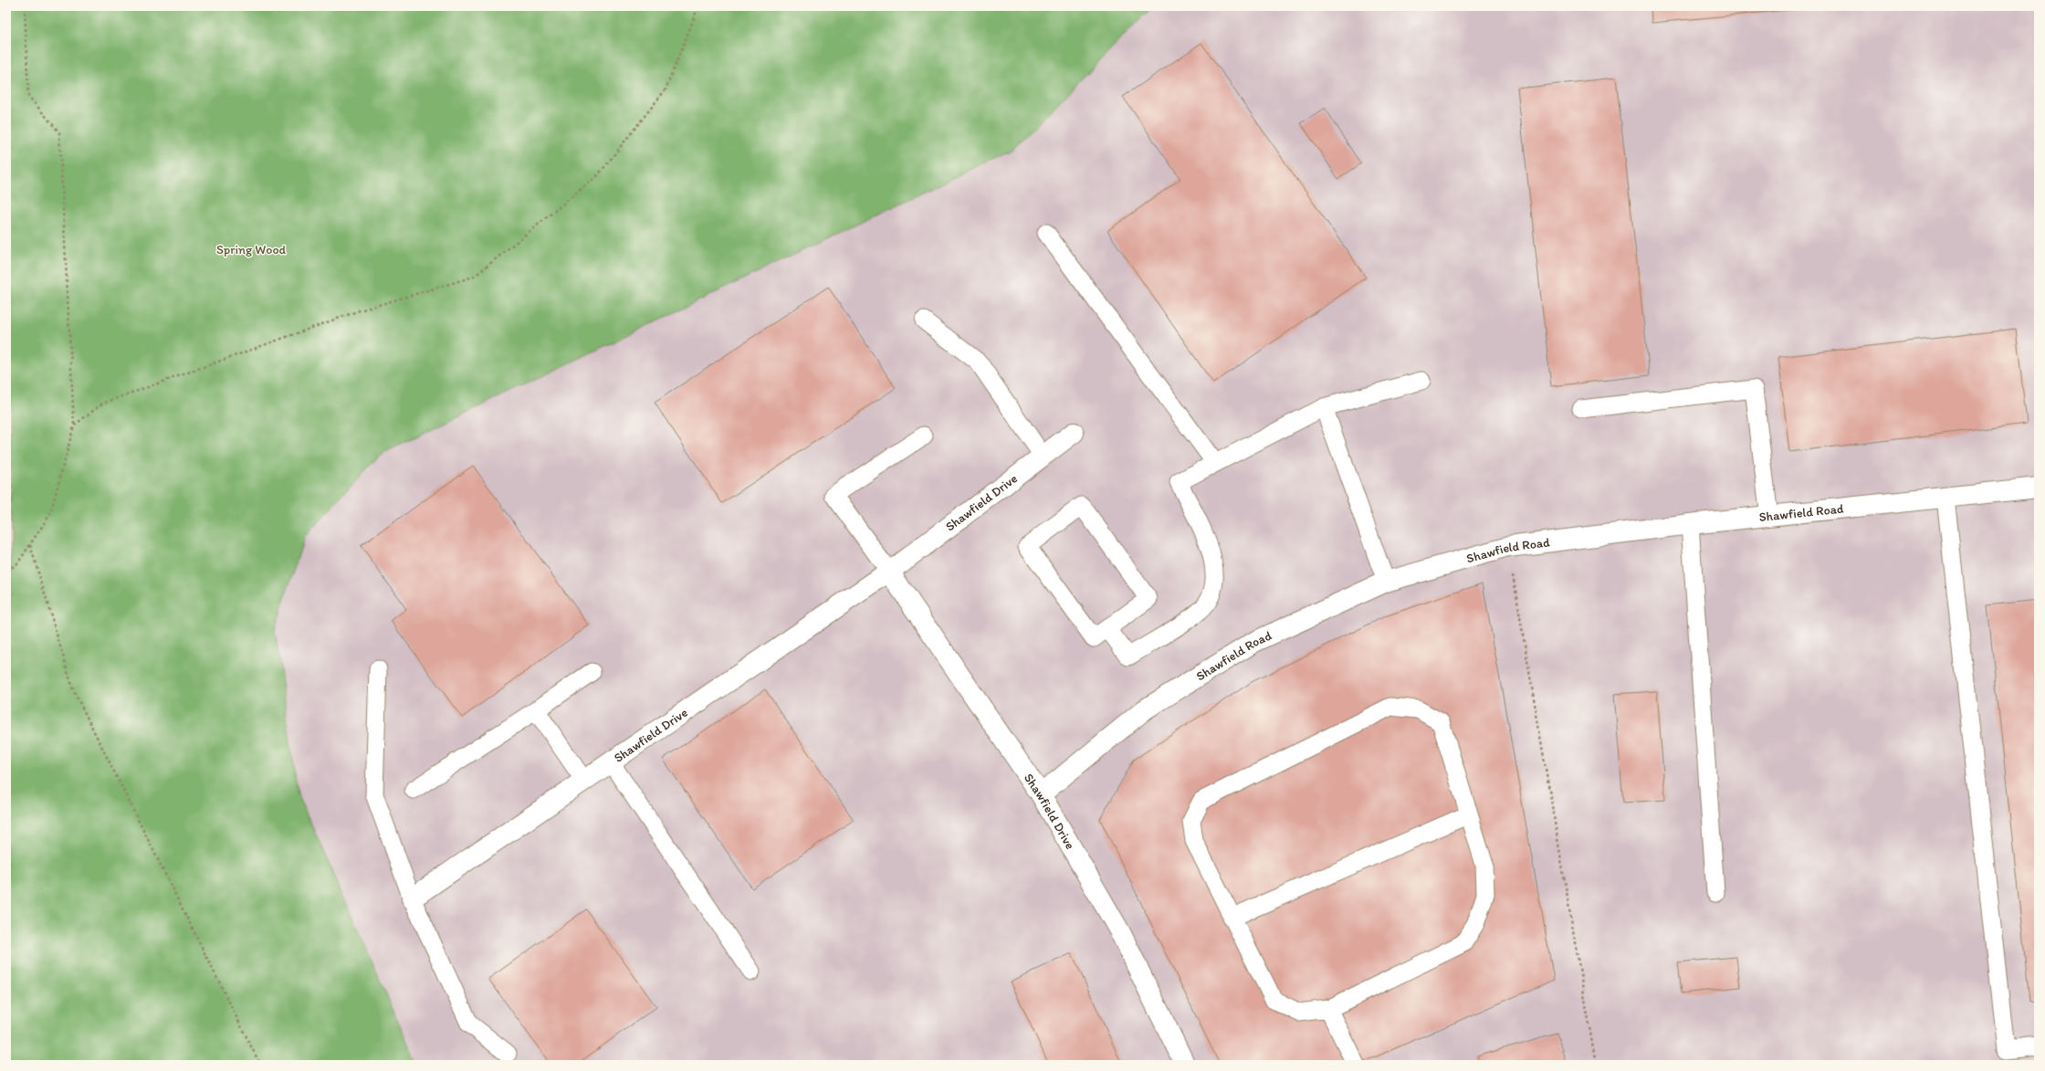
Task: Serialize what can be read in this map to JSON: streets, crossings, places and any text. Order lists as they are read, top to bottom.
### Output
{
  "streets": {
    "street": ["Shawfield Drive", "Shawfield Road"]
  },
  "crossings": [
    ["Shawfield Drive", "Shawfield Road"]
  ],
  "parks": ["Spring Wood"]
}
